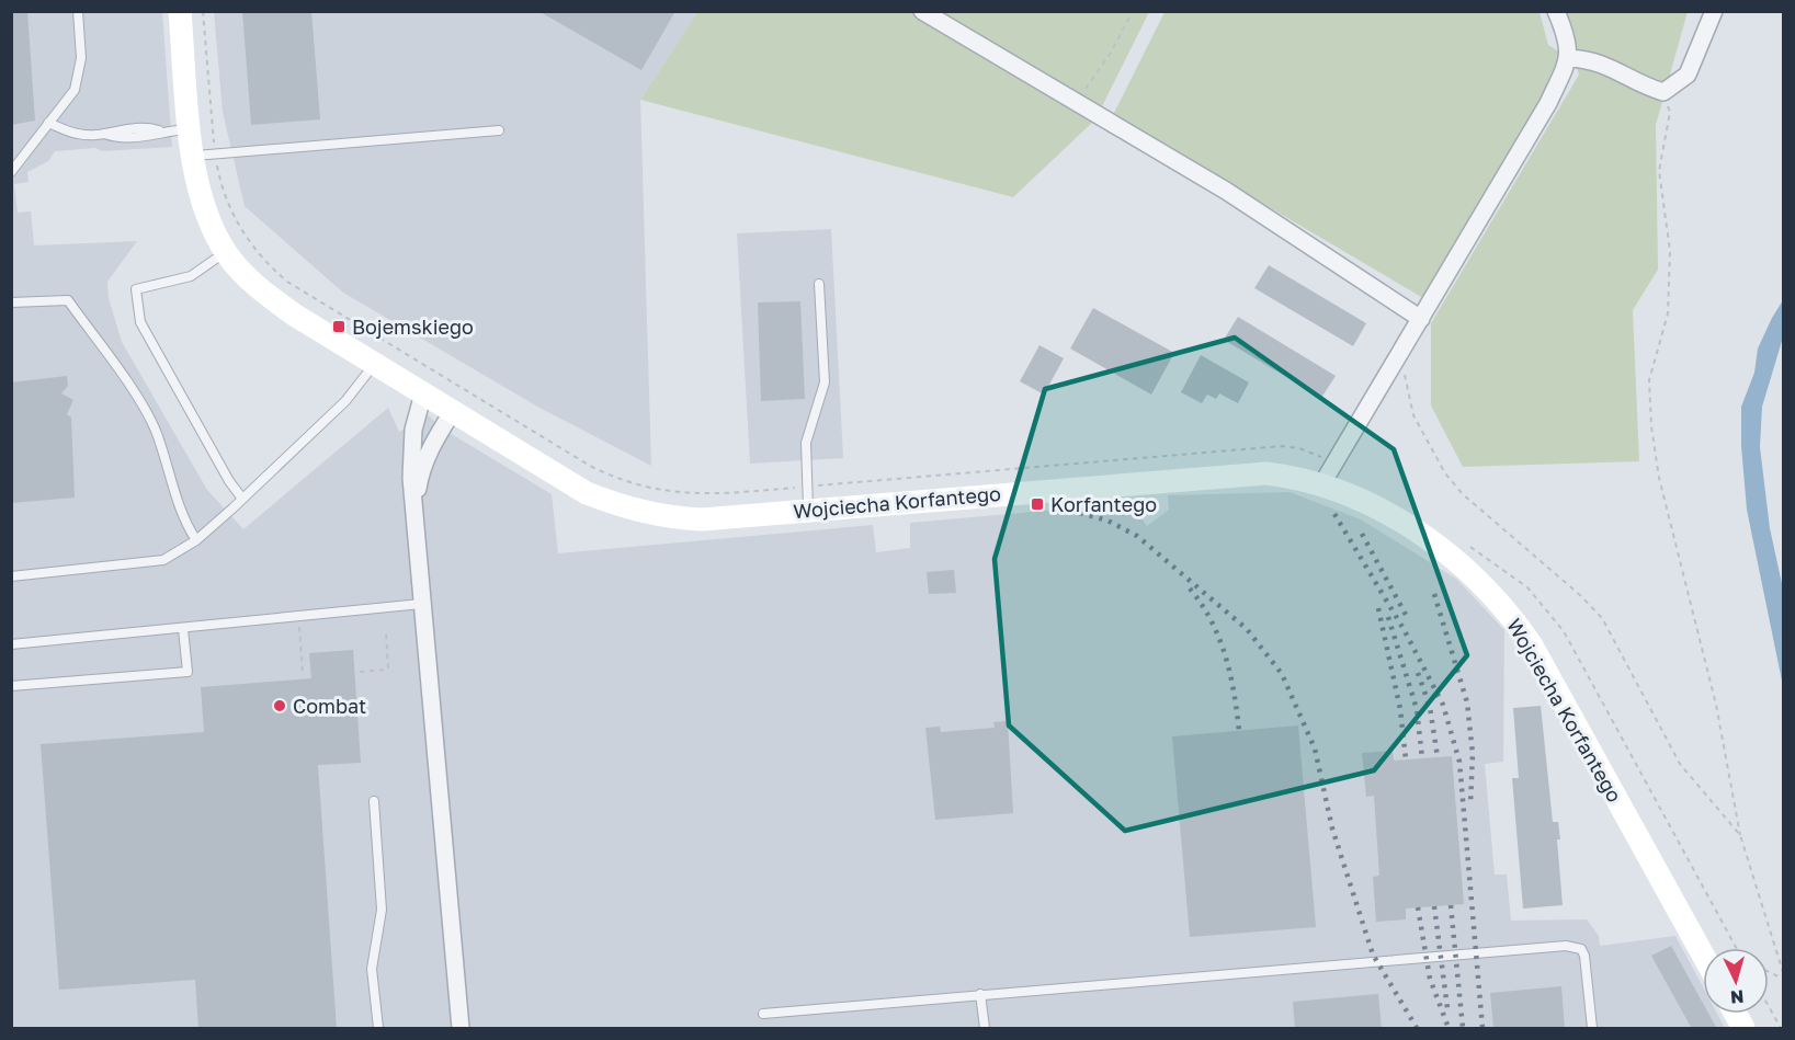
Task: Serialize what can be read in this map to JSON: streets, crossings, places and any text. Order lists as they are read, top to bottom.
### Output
{
  "streets": {
    "street": ["Wojciecha Korfantego"]
  },
  "places": {
    "transit": ["Bojemskiego", "Korfantego"],
    "other": ["Combat"]
  },
  "north": "bottom"
}
